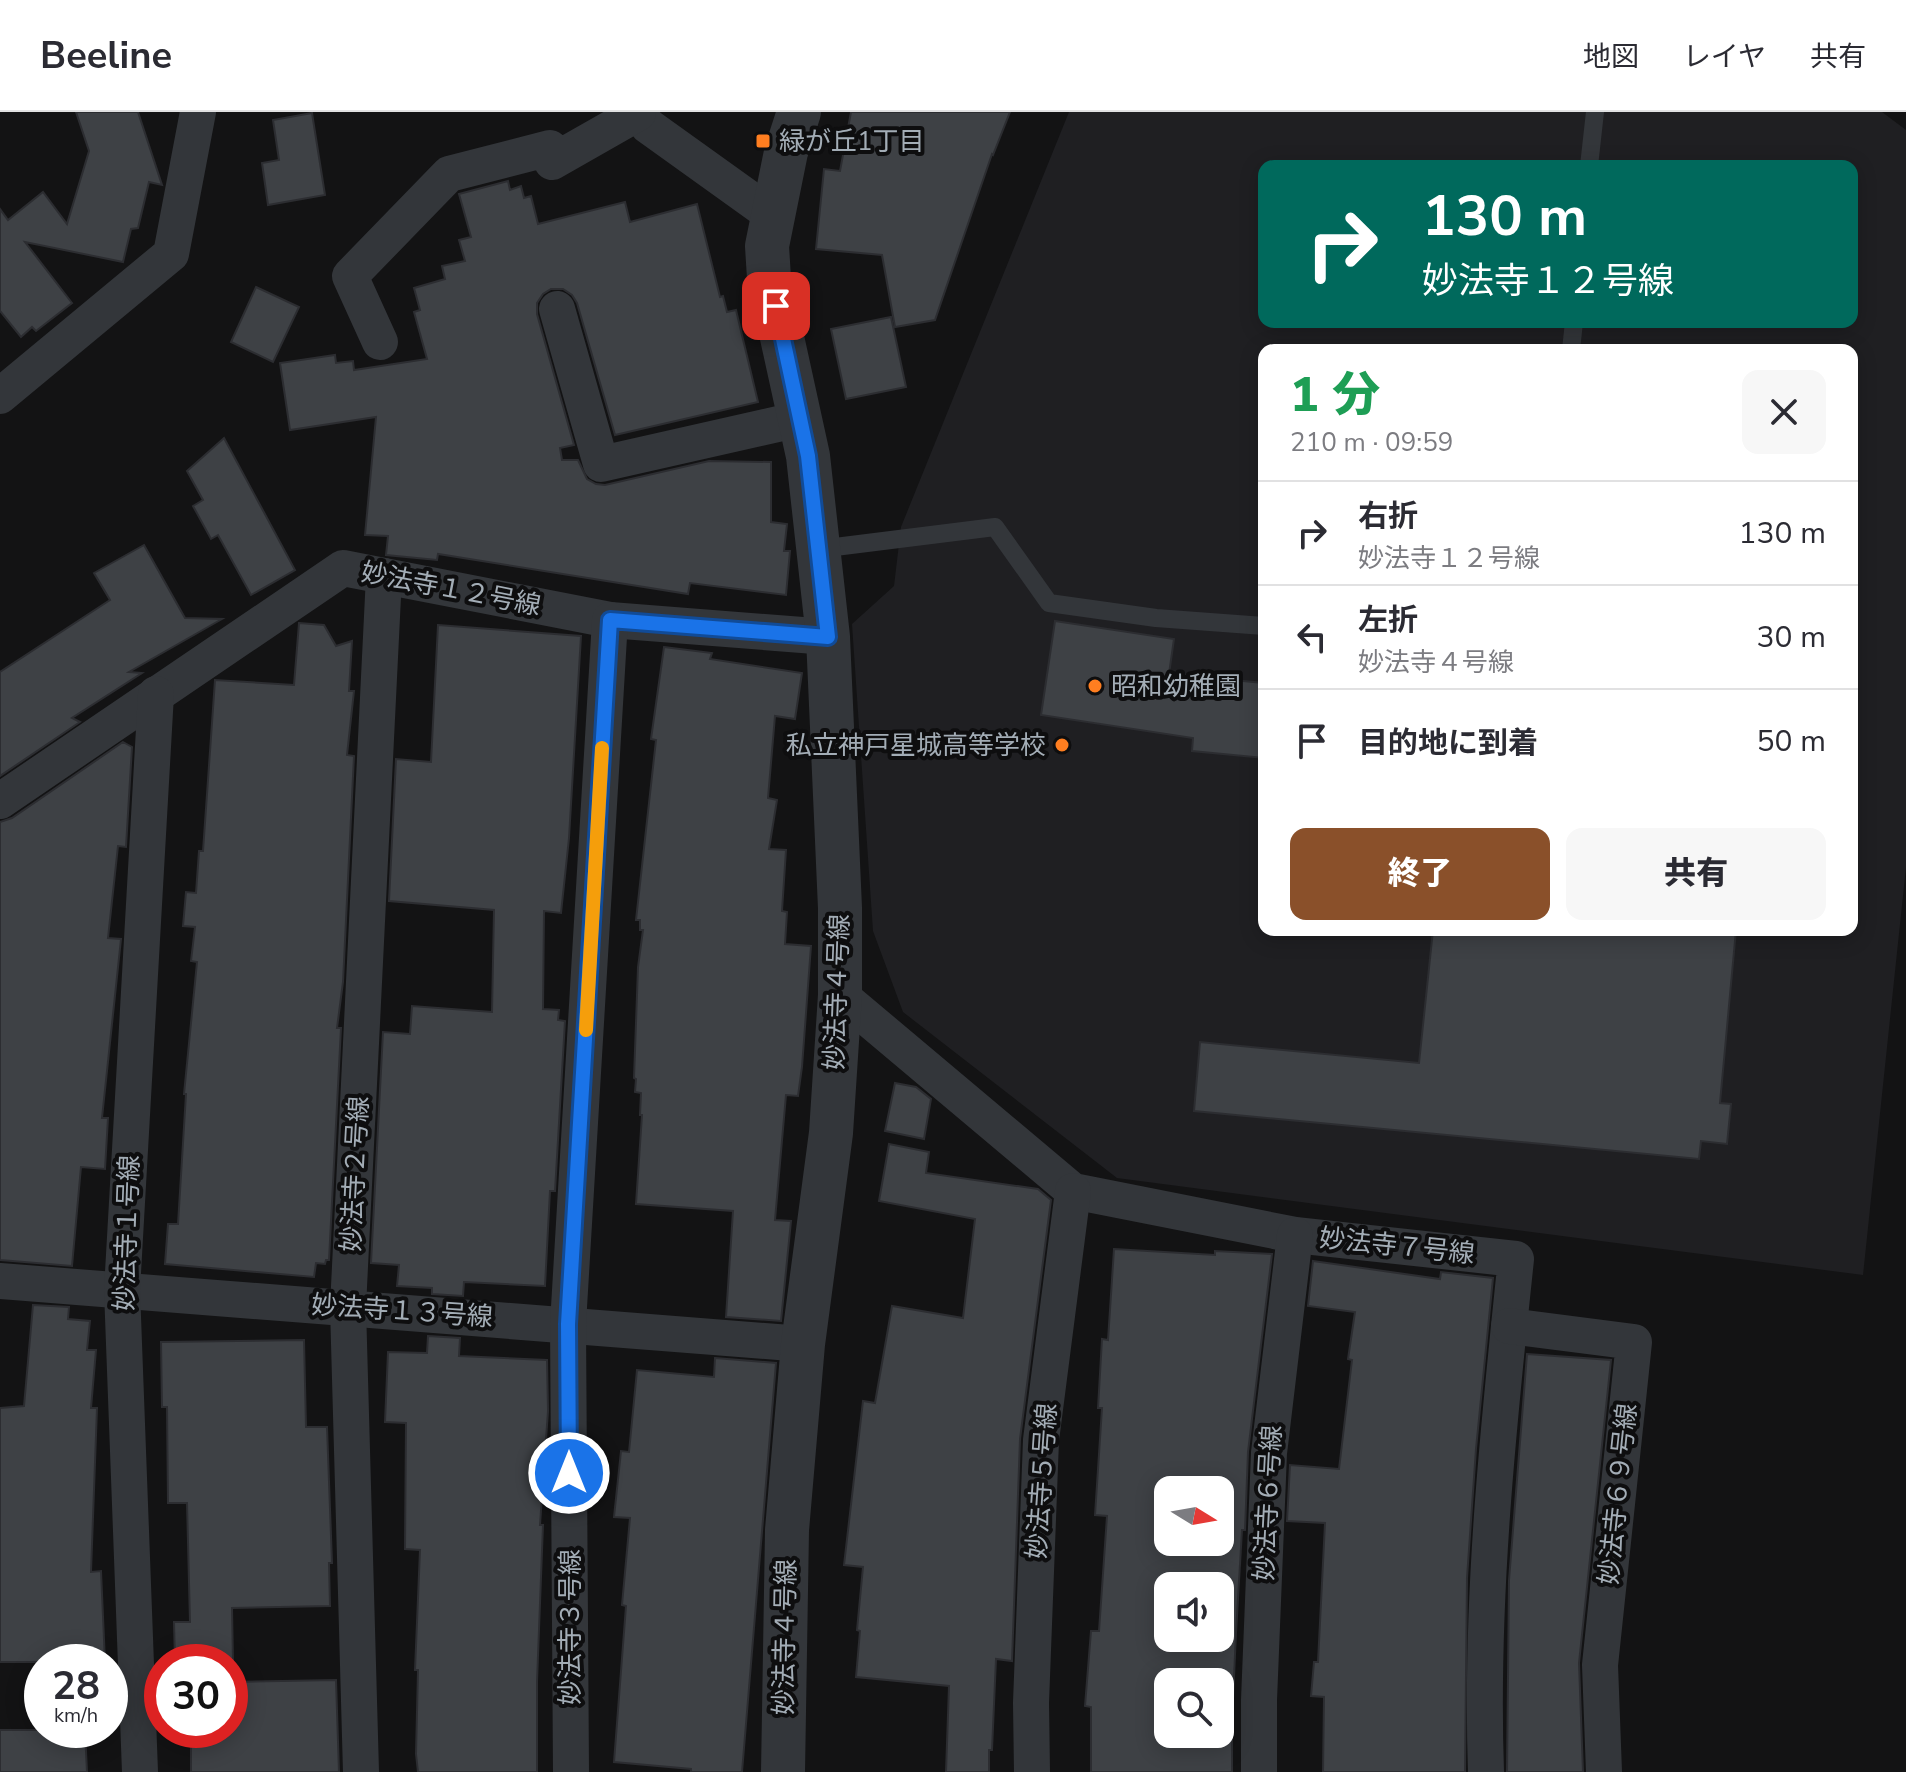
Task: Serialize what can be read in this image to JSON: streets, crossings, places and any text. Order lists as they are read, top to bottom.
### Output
{
  "streets": {
    "street": [
      "妙法寺１２号線",
      "妙法寺４号線",
      "妙法寺２号線",
      "妙法寺１号線",
      "妙法寺７号線",
      "妙法寺１３号線",
      "妙法寺５号線",
      "妙法寺６９号線",
      "妙法寺６号線",
      "妙法寺３号線"
    ]
  },
  "crossings": [
    ["妙法寺１２号線", "妙法寺４号線"],
    ["妙法寺１２号線", "妙法寺２号線"],
    ["妙法寺１２号線", "妙法寺１号線"],
    ["妙法寺１２号線", "妙法寺３号線"],
    ["妙法寺４号線", "妙法寺７号線"],
    ["妙法寺４号線", "妙法寺１３号線"],
    ["妙法寺２号線", "妙法寺１３号線"],
    ["妙法寺１号線", "妙法寺１３号線"],
    ["妙法寺７号線", "妙法寺５号線"],
    ["妙法寺７号線", "妙法寺６９号線"],
    ["妙法寺７号線", "妙法寺６号線"],
    ["妙法寺１３号線", "妙法寺３号線"]
  ],
  "places": {
    "transit": ["緑が丘1丁目"],
    "other": ["昭和幼稚園", "私立神戸星城高等学校"]
  },
  "north": "right",
  "page": {
    "header": "Beeline",
    "nav": ["地図", "レイヤ", "共有"],
    "turn": ["130 m", "妙法寺１２号線"],
    "heading": ["1 分", "210 m · 09:59"],
    "list": [
      {
        "name": "右折",
        "note": "妙法寺１２号線",
        "value": "130 m"
      },
      {
        "name": "左折",
        "note": "妙法寺４号線",
        "value": "30 m"
      },
      {
        "name": "目的地に到着",
        "value": "50 m"
      }
    ],
    "buttons": ["終了", "共有"],
    "speed": "28 km/h",
    "limit": "30"
  }
}
